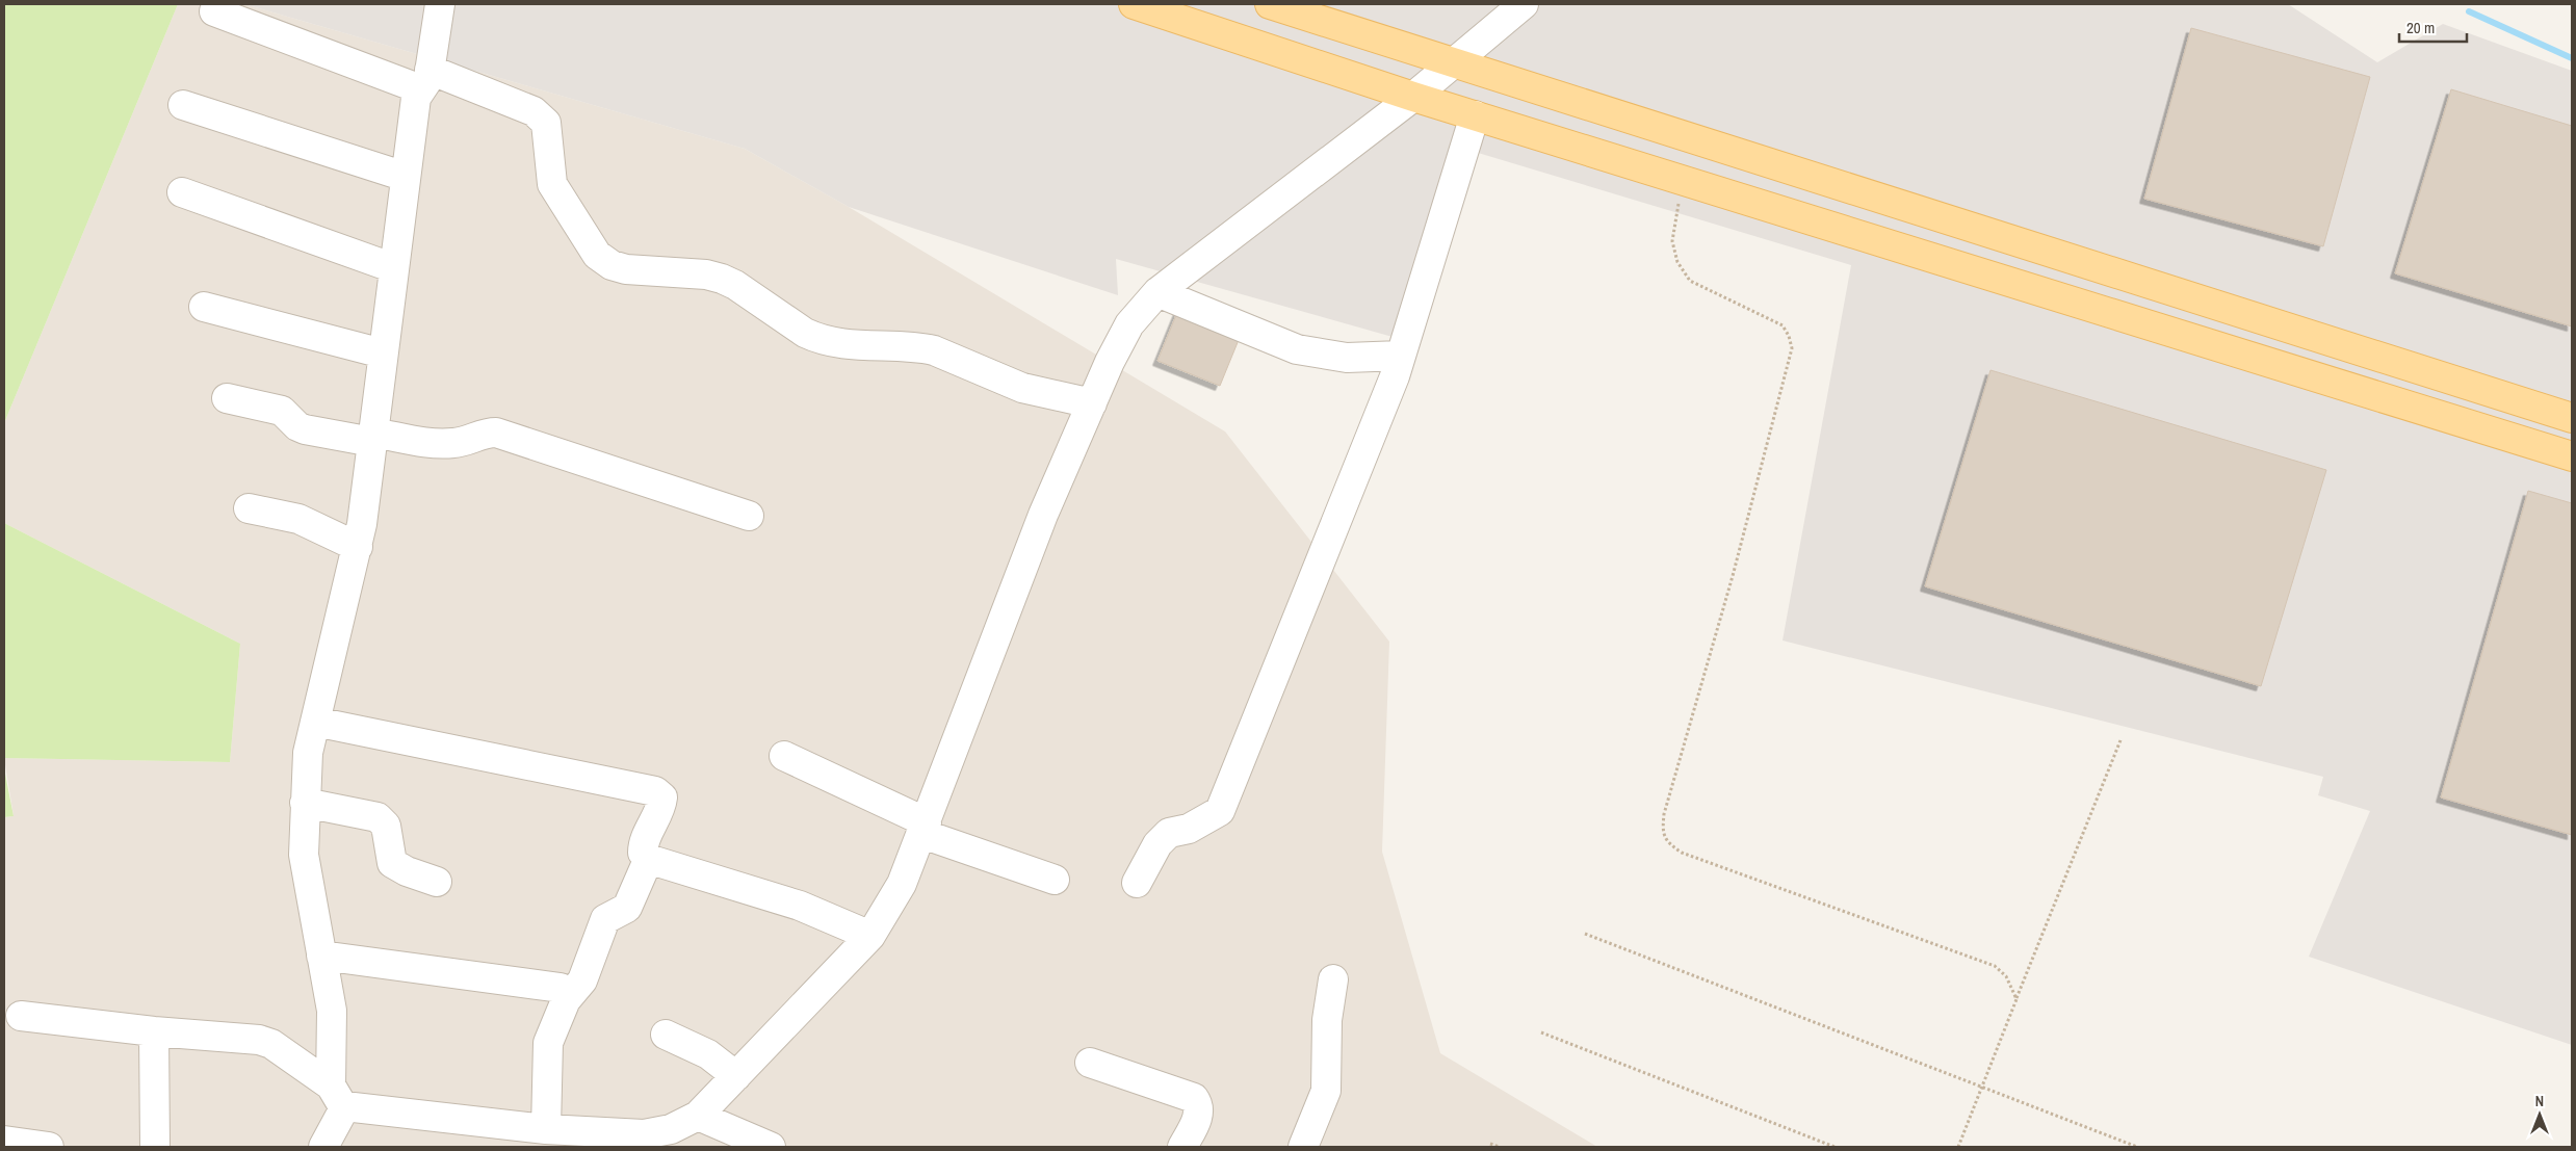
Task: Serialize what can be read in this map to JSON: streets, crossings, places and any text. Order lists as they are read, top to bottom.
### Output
{
  "scale_bar": "20 m",
  "north": "top"
}
